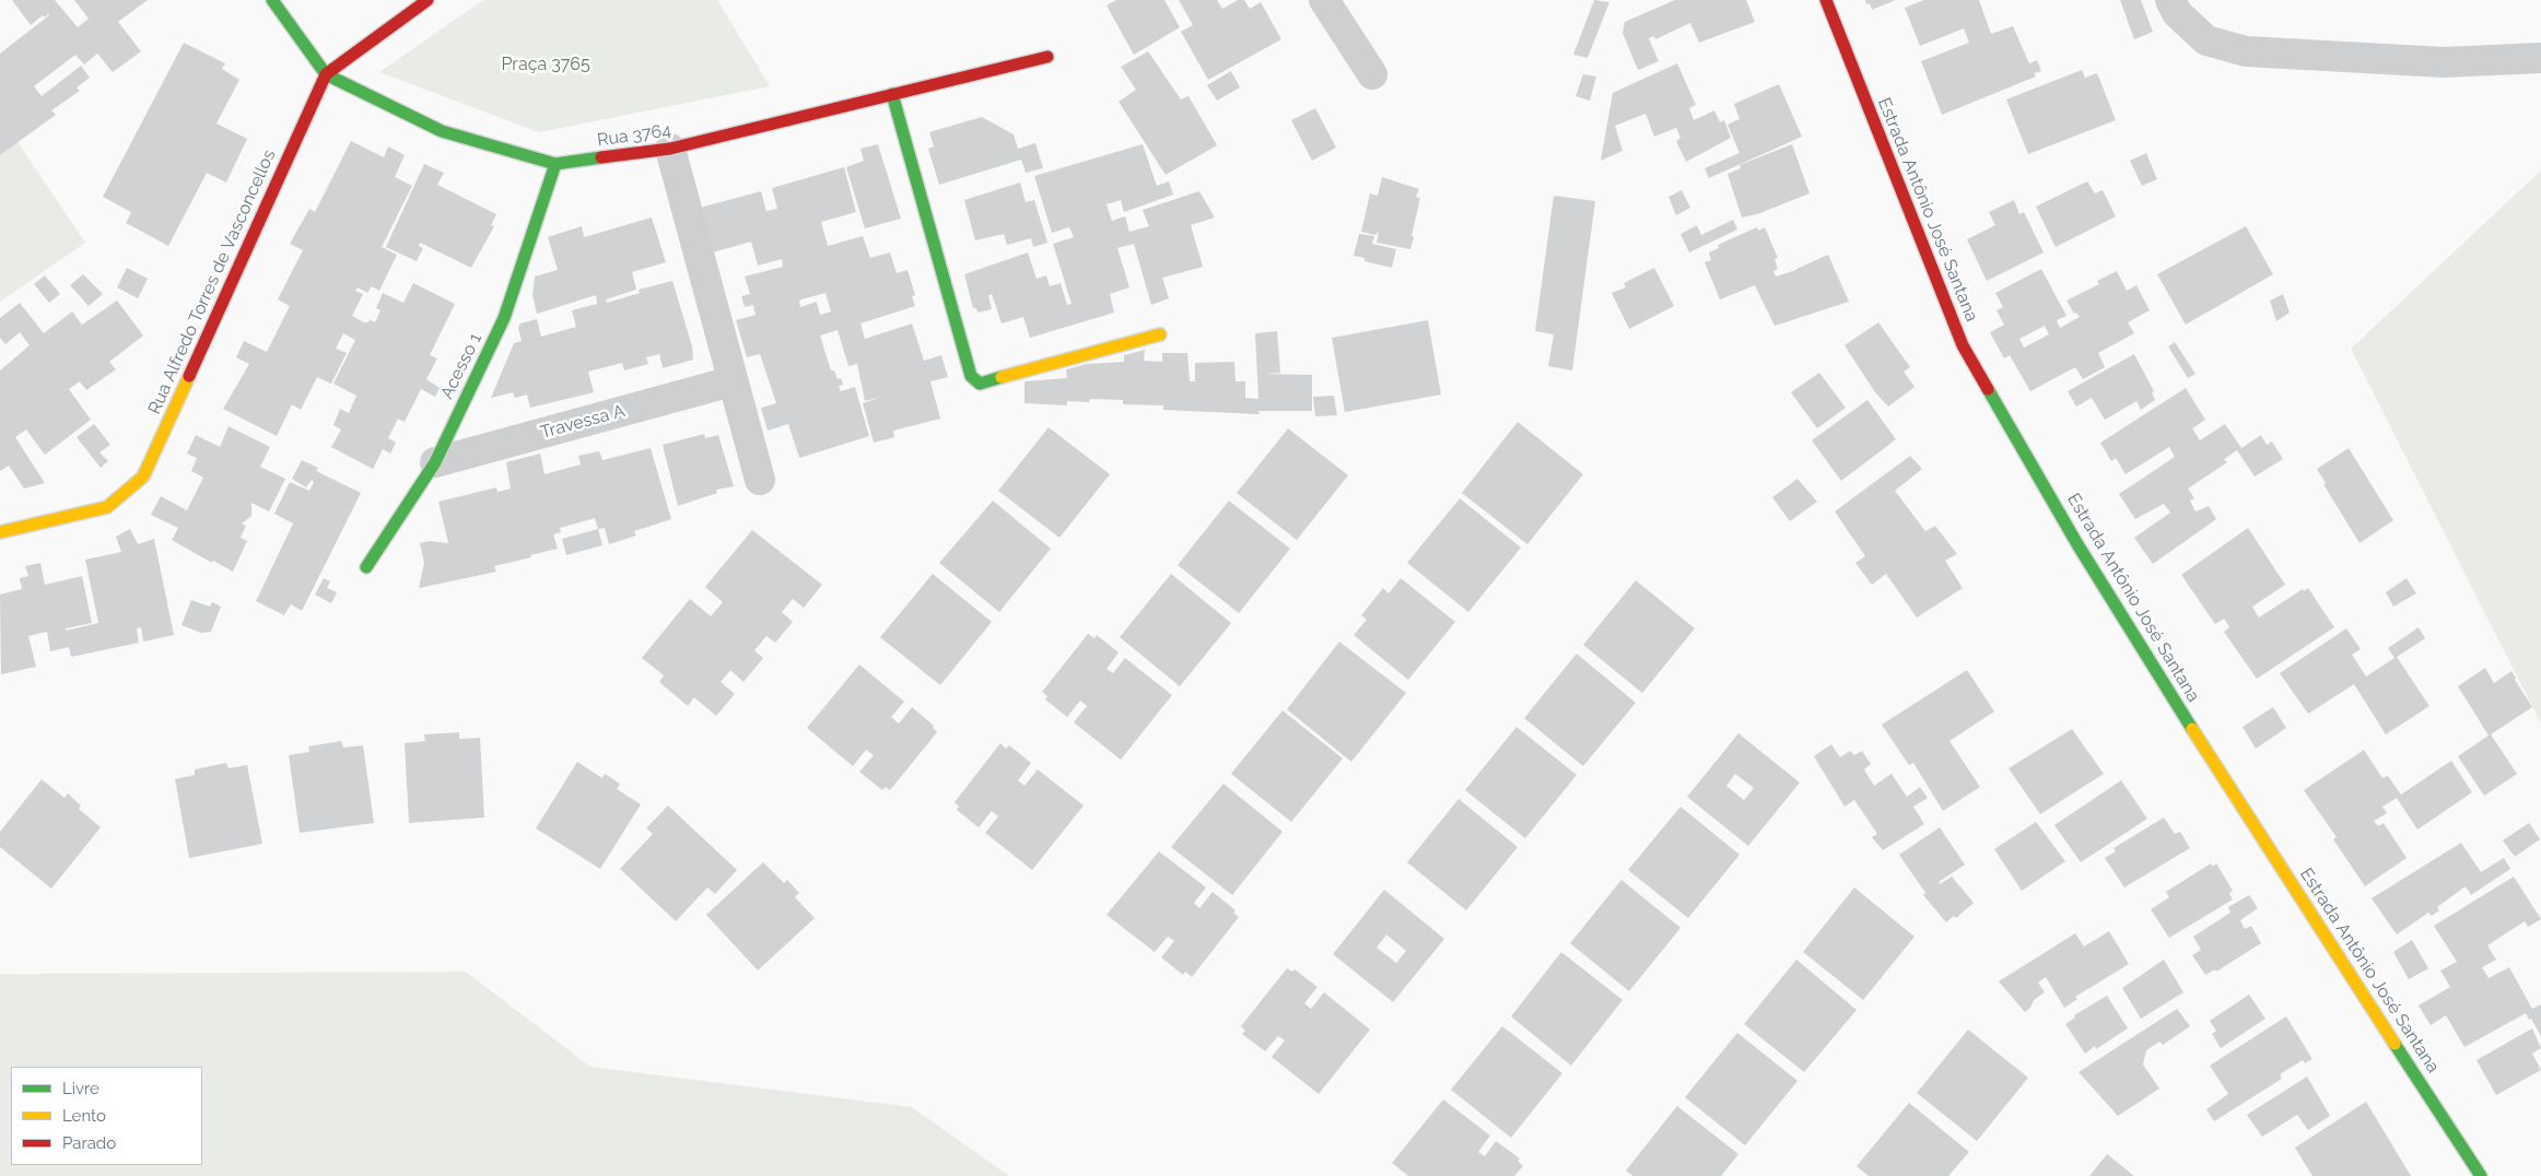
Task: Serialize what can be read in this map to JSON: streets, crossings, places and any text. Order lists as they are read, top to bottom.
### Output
{
  "streets": {
    "street": [
      "Rua 3764",
      "Estrada Antônio José Santana",
      "Rua Alfredo Torres de Vasconcellos",
      "Acesso 1",
      "Travessa A"
    ]
  },
  "crossings": [
    ["Rua 3764", "Rua Alfredo Torres de Vasconcellos"],
    ["Rua 3764", "Acesso 1"],
    ["Acesso 1", "Travessa A"]
  ],
  "parks": ["Praça 3765"],
  "legend": ["Livre", "Lento", "Parado"]
}
